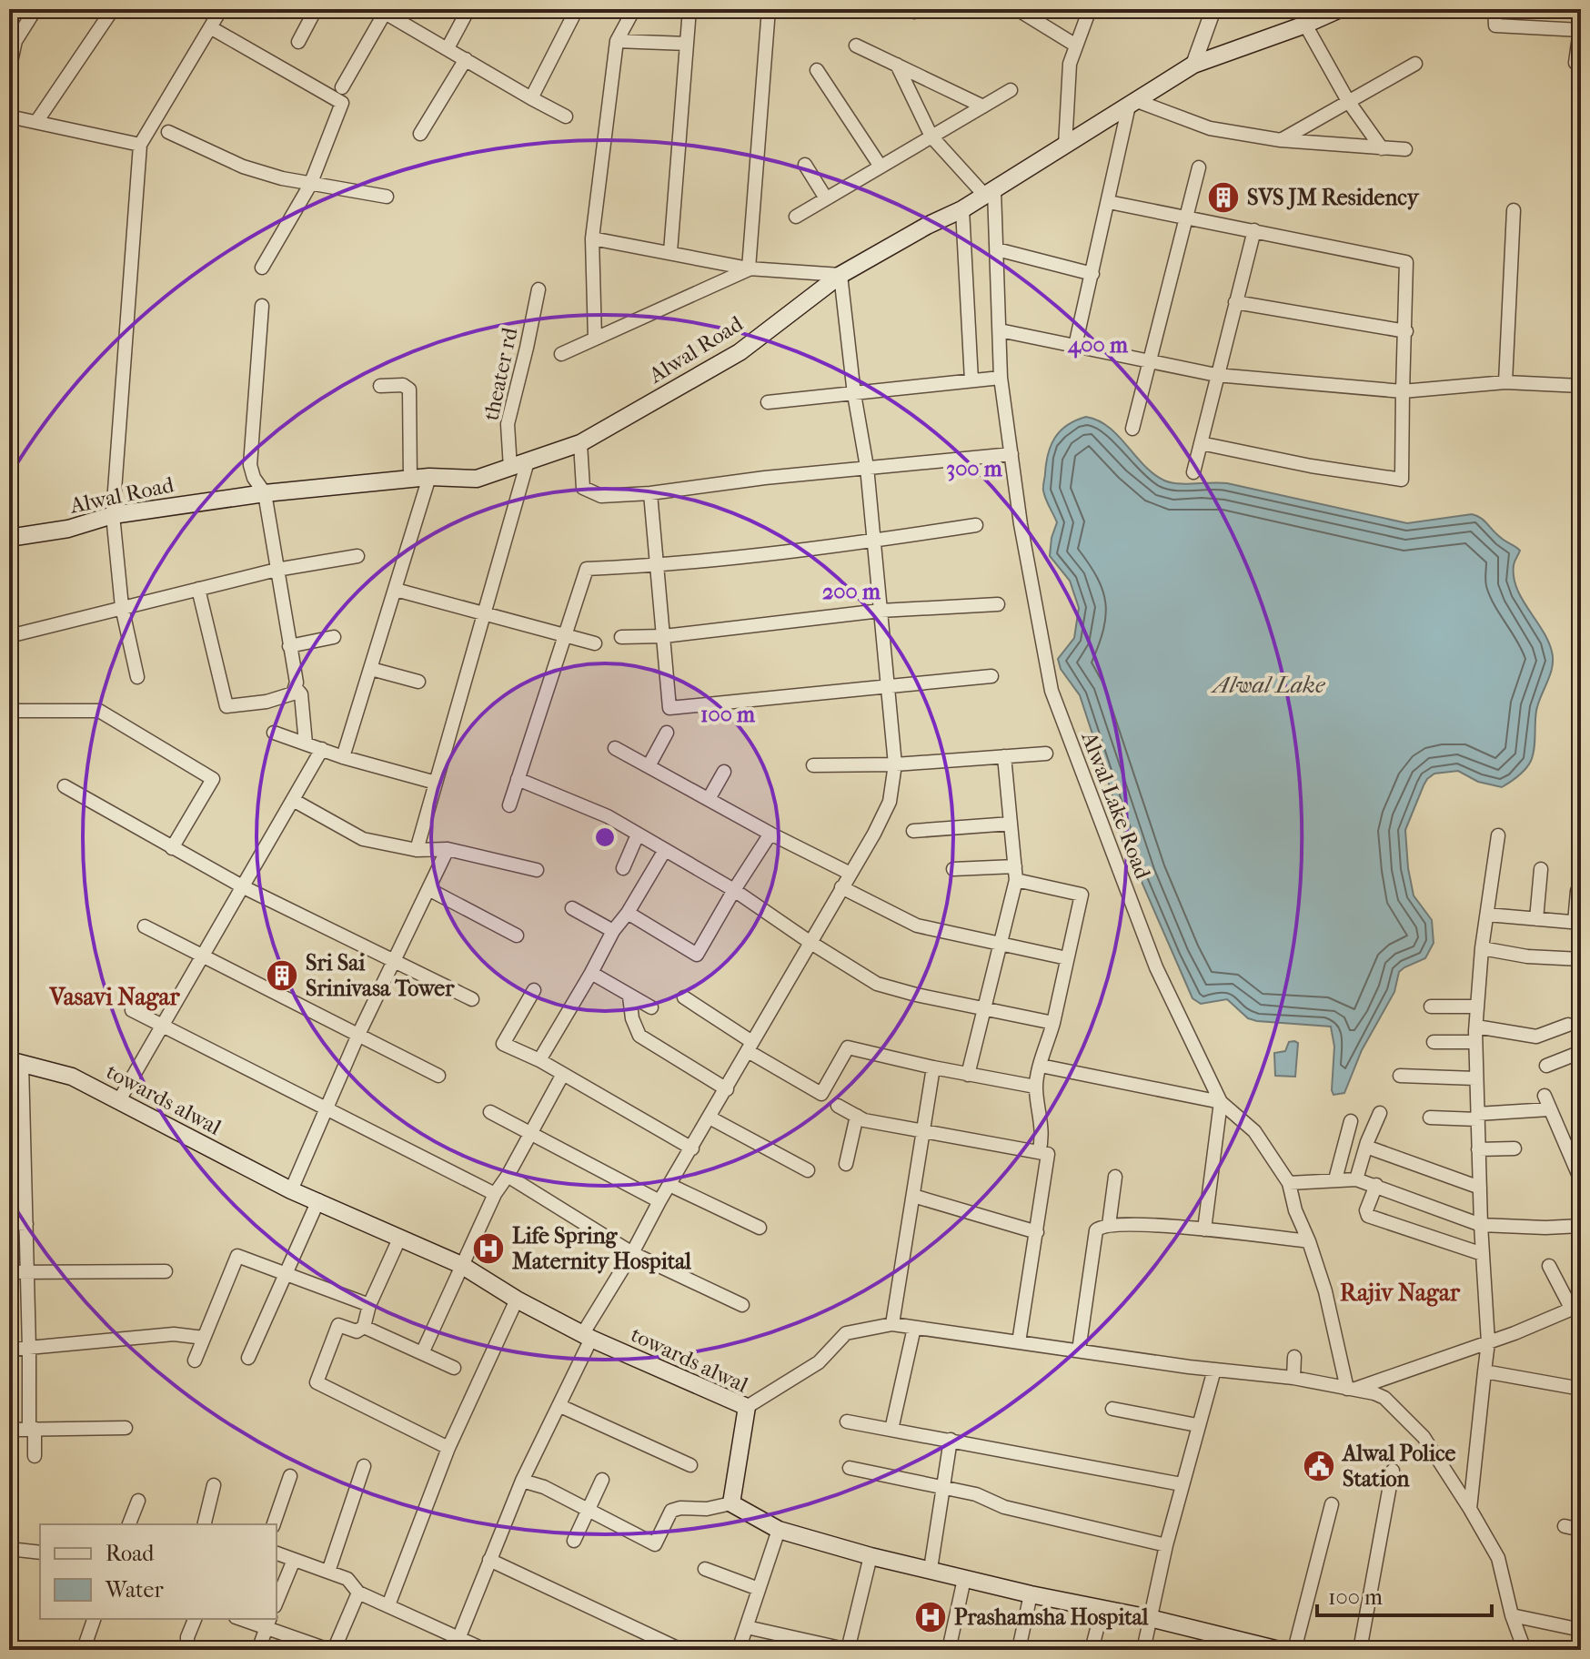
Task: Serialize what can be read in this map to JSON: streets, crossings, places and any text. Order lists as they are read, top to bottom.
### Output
{
  "streets": {
    "main road": ["Alwal Road", "towards alwal"],
    "street": ["theater rd", "Alwal Lake Road"]
  },
  "crossings": [
    ["Alwal Road", "theater rd"],
    ["Alwal Road", "Alwal Lake Road"]
  ],
  "districts": ["Vasavi Nagar", "Rajiv Nagar"],
  "water": ["Alwal Lake"],
  "places": {
    "building": ["SVS JM Residency", "Sri Sai Srinivasa Tower"],
    "hospital": ["Life Spring Maternity Hospital", "Prashamsha Hospital"],
    "public building": ["Alwal Police Station"]
  },
  "legend": ["Road", "Water"],
  "scale_bar": "100 m",
  "rings": [
    "400 m",
    "300 m",
    "200 m",
    "100 m"
  ]
}
